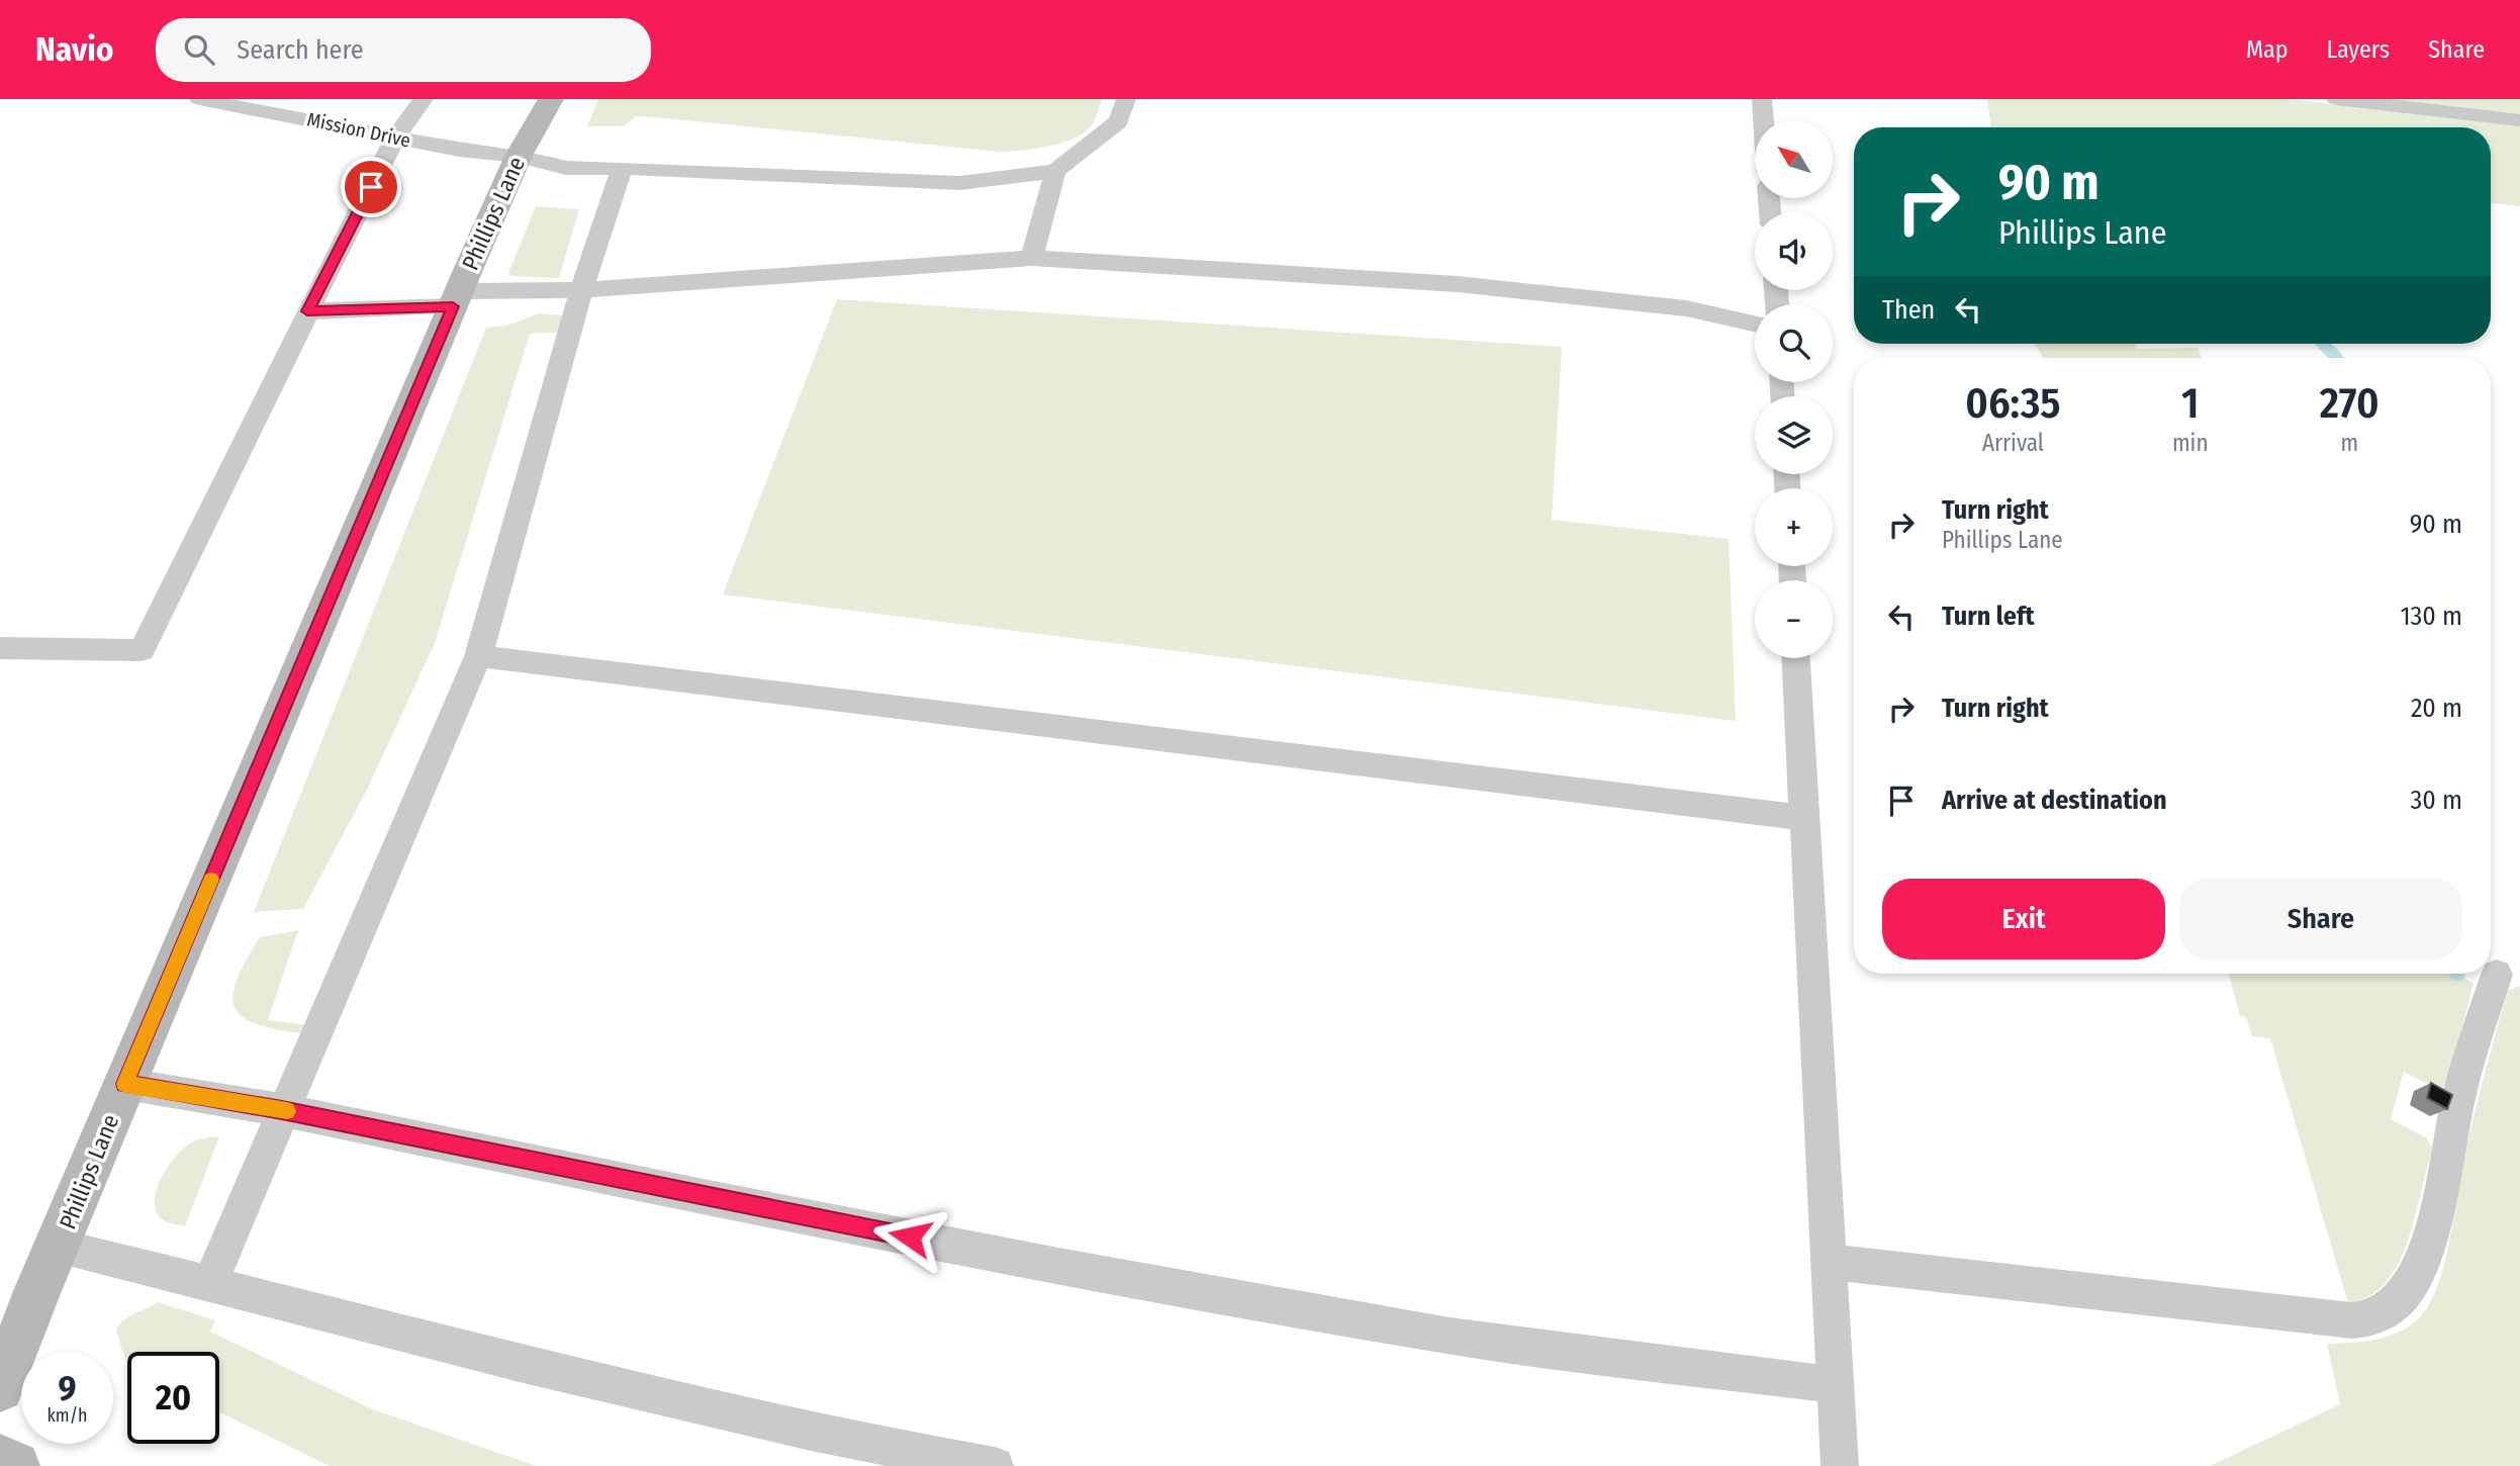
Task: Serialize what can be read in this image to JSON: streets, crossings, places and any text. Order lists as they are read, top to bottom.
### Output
{
  "streets": {
    "main road": ["Phillips Lane"],
    "lane": ["Mission Drive"]
  },
  "crossings": [
    ["Mission Drive", "Phillips Lane"]
  ],
  "north": "top left",
  "page": {
    "header": "Navio",
    "search": "Search here",
    "nav": ["Map", "Layers", "Share"],
    "map_buttons": ["+", "−"],
    "turn": ["90 m", "Phillips Lane"],
    "then": "Then",
    "eta": [
      "06:35",
      "Arrival",
      "1",
      "min",
      "270",
      "m"
    ],
    "list": [
      {
        "name": "Turn right",
        "note": "Phillips Lane",
        "value": "90 m"
      },
      {
        "name": "Turn left",
        "value": "130 m"
      },
      {
        "name": "Turn right",
        "value": "20 m"
      },
      {
        "name": "Arrive at destination",
        "value": "30 m"
      }
    ],
    "buttons": ["Exit", "Share"],
    "speed": "9 km/h",
    "limit": "20"
  }
}
